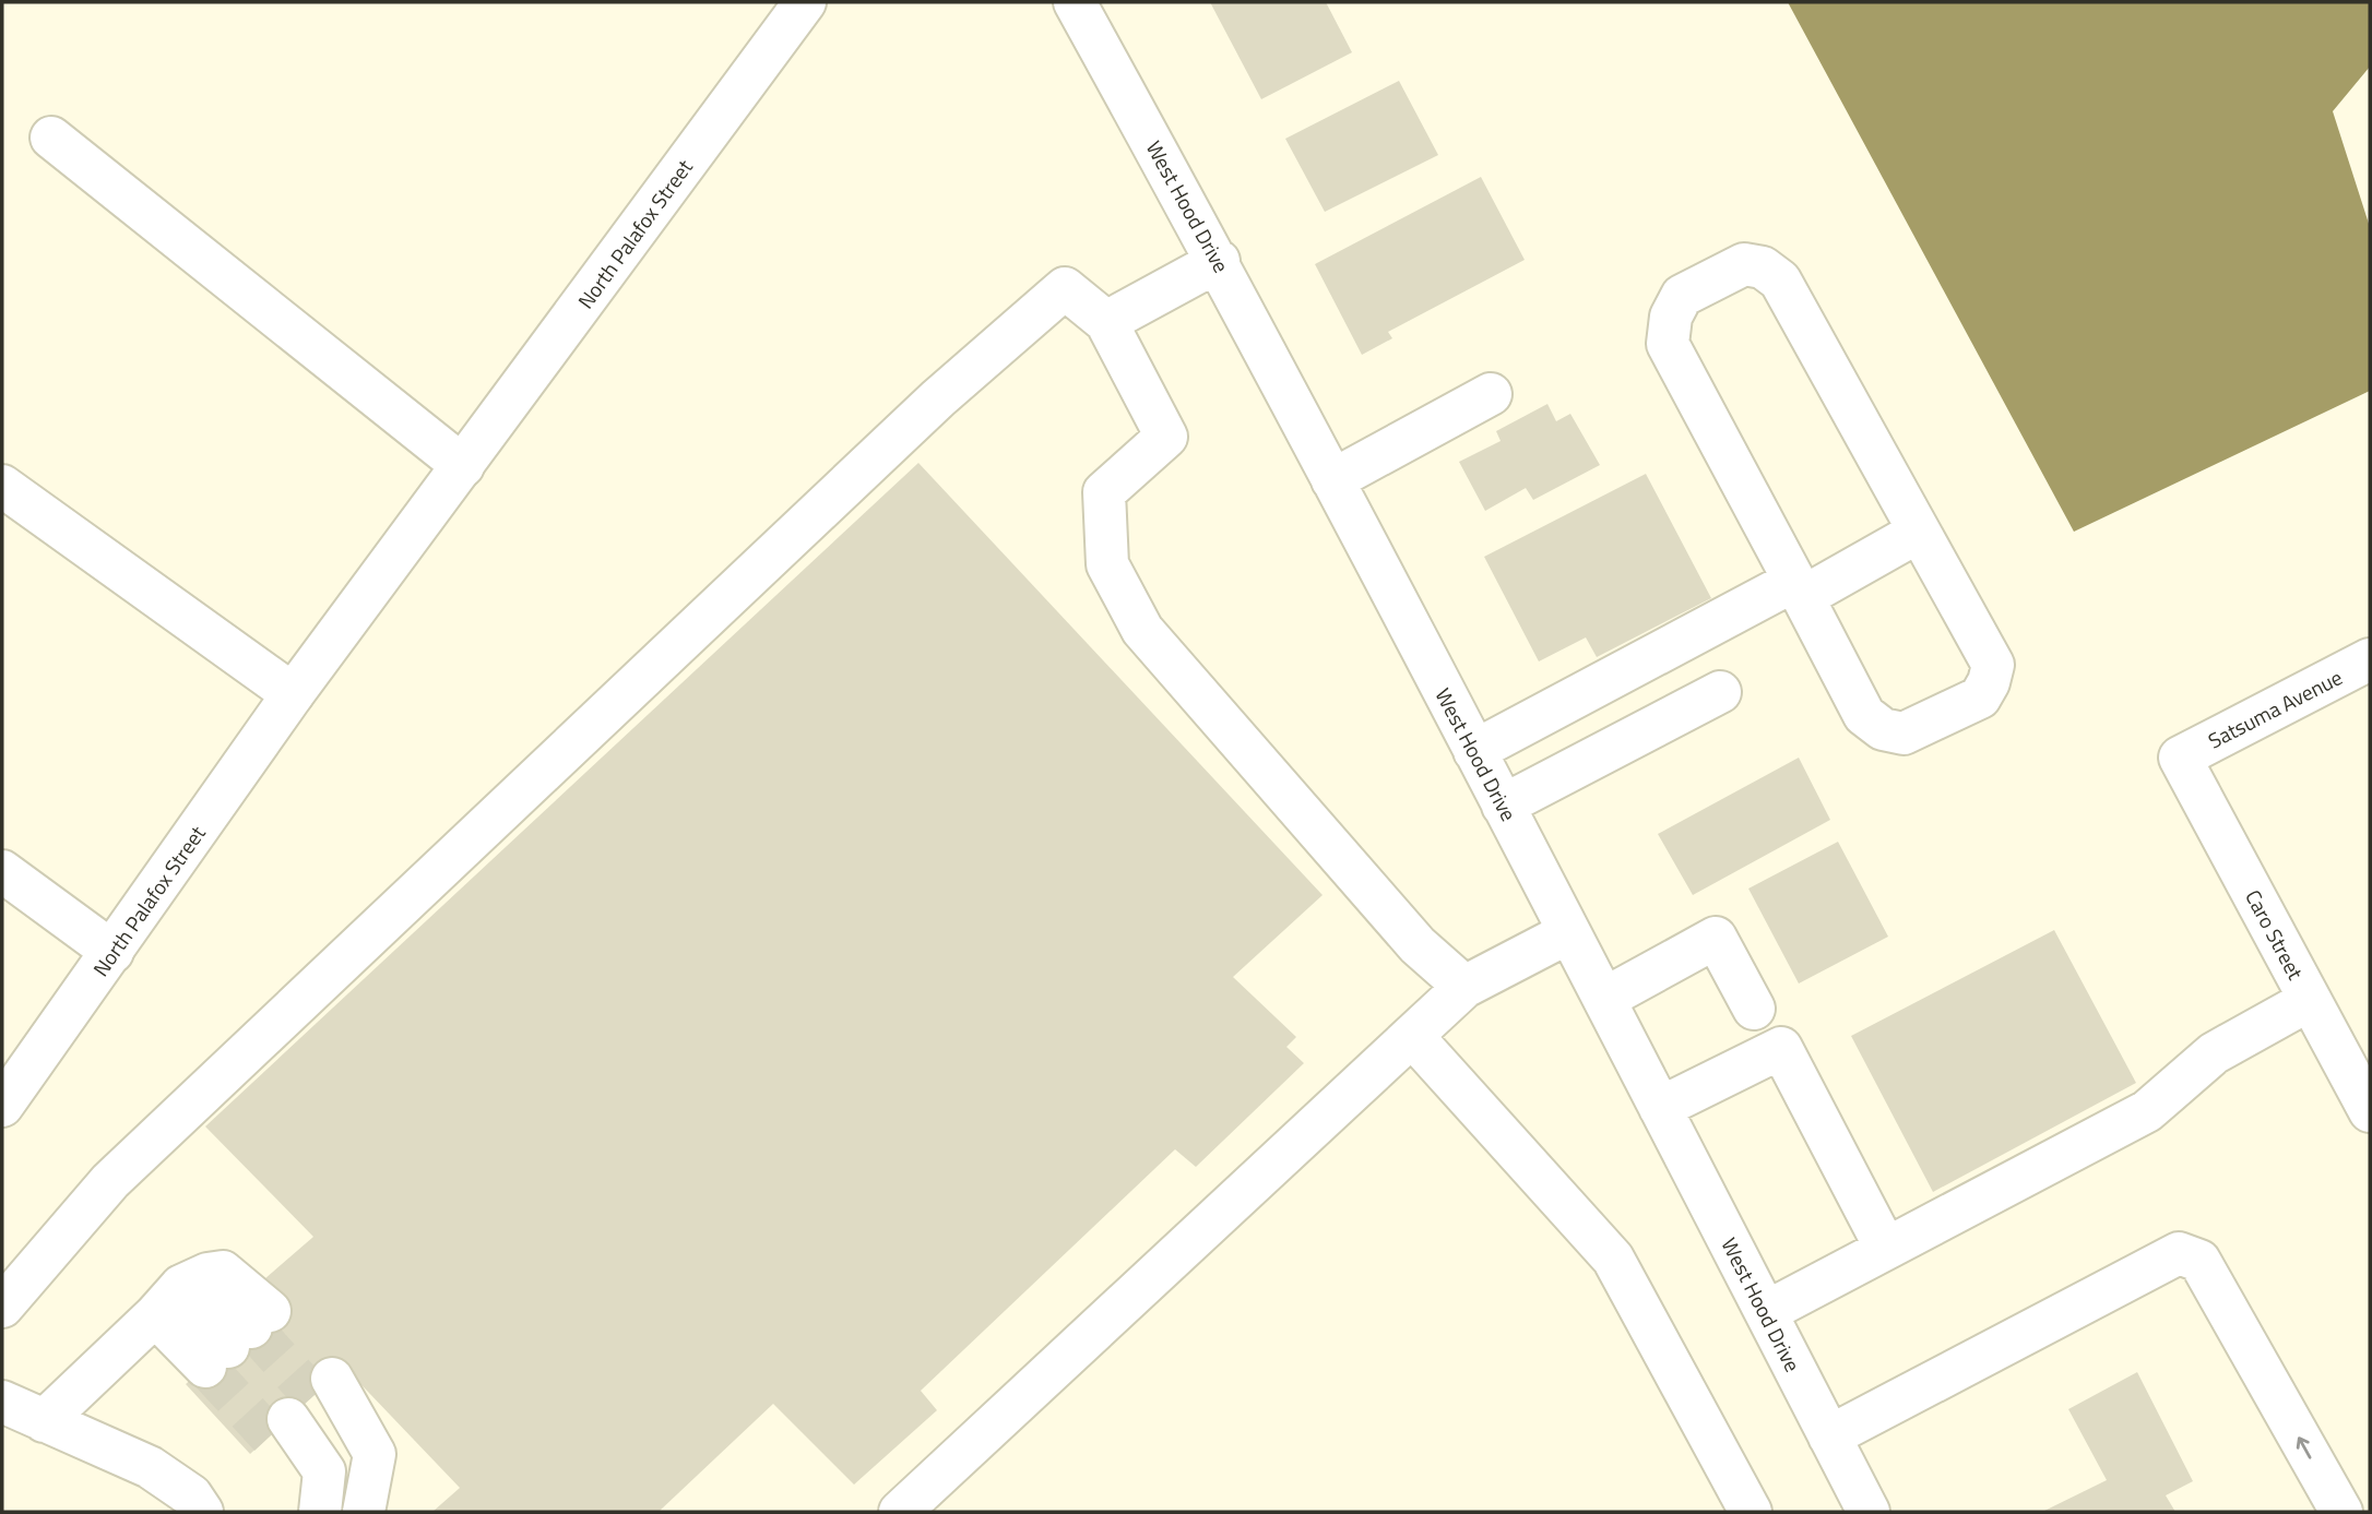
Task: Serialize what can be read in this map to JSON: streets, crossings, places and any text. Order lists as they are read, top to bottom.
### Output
{
  "streets": {
    "street": [
      "West Hood Drive",
      "North Palafox Street",
      "Satsuma Avenue",
      "Caro Street"
    ]
  },
  "crossings": [
    ["Satsuma Avenue", "Caro Street"]
  ]
}
